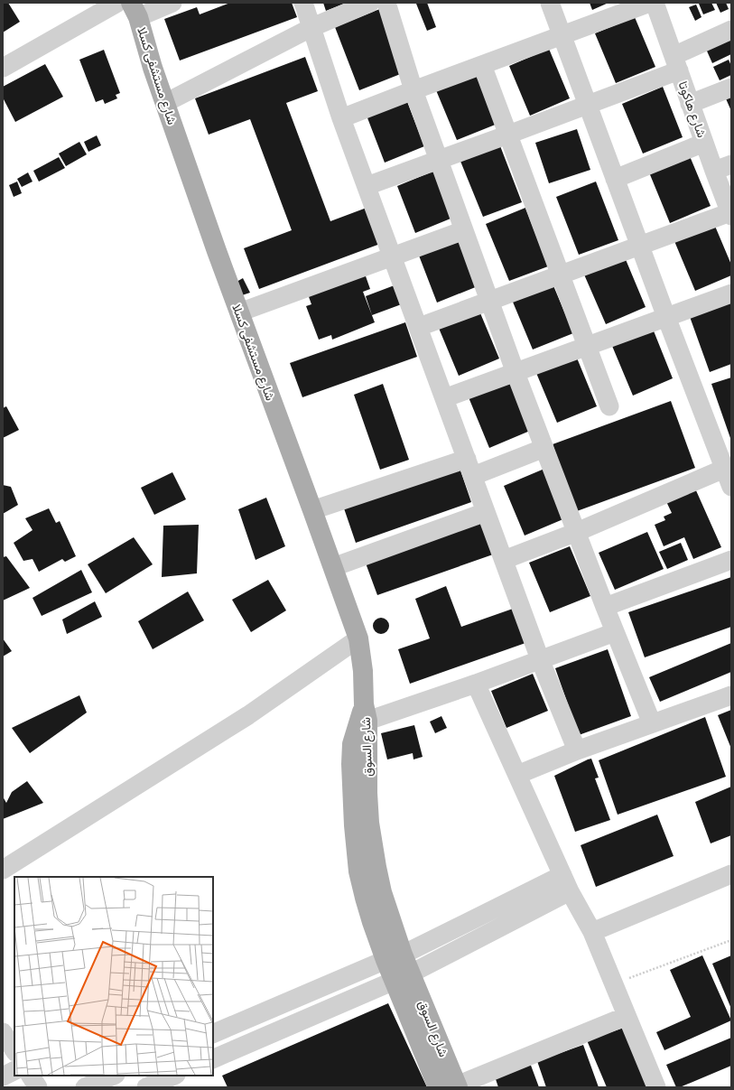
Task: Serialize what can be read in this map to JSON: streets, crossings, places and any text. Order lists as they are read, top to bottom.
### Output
{
  "streets": {
    "main road": ["شارع مستشفى كسلا", "شارع السوق"],
    "street": ["شارع هاكوتا"]
  },
  "crossings": [
    ["شارع مستشفى كسلا", "شارع السوق"]
  ]
}
